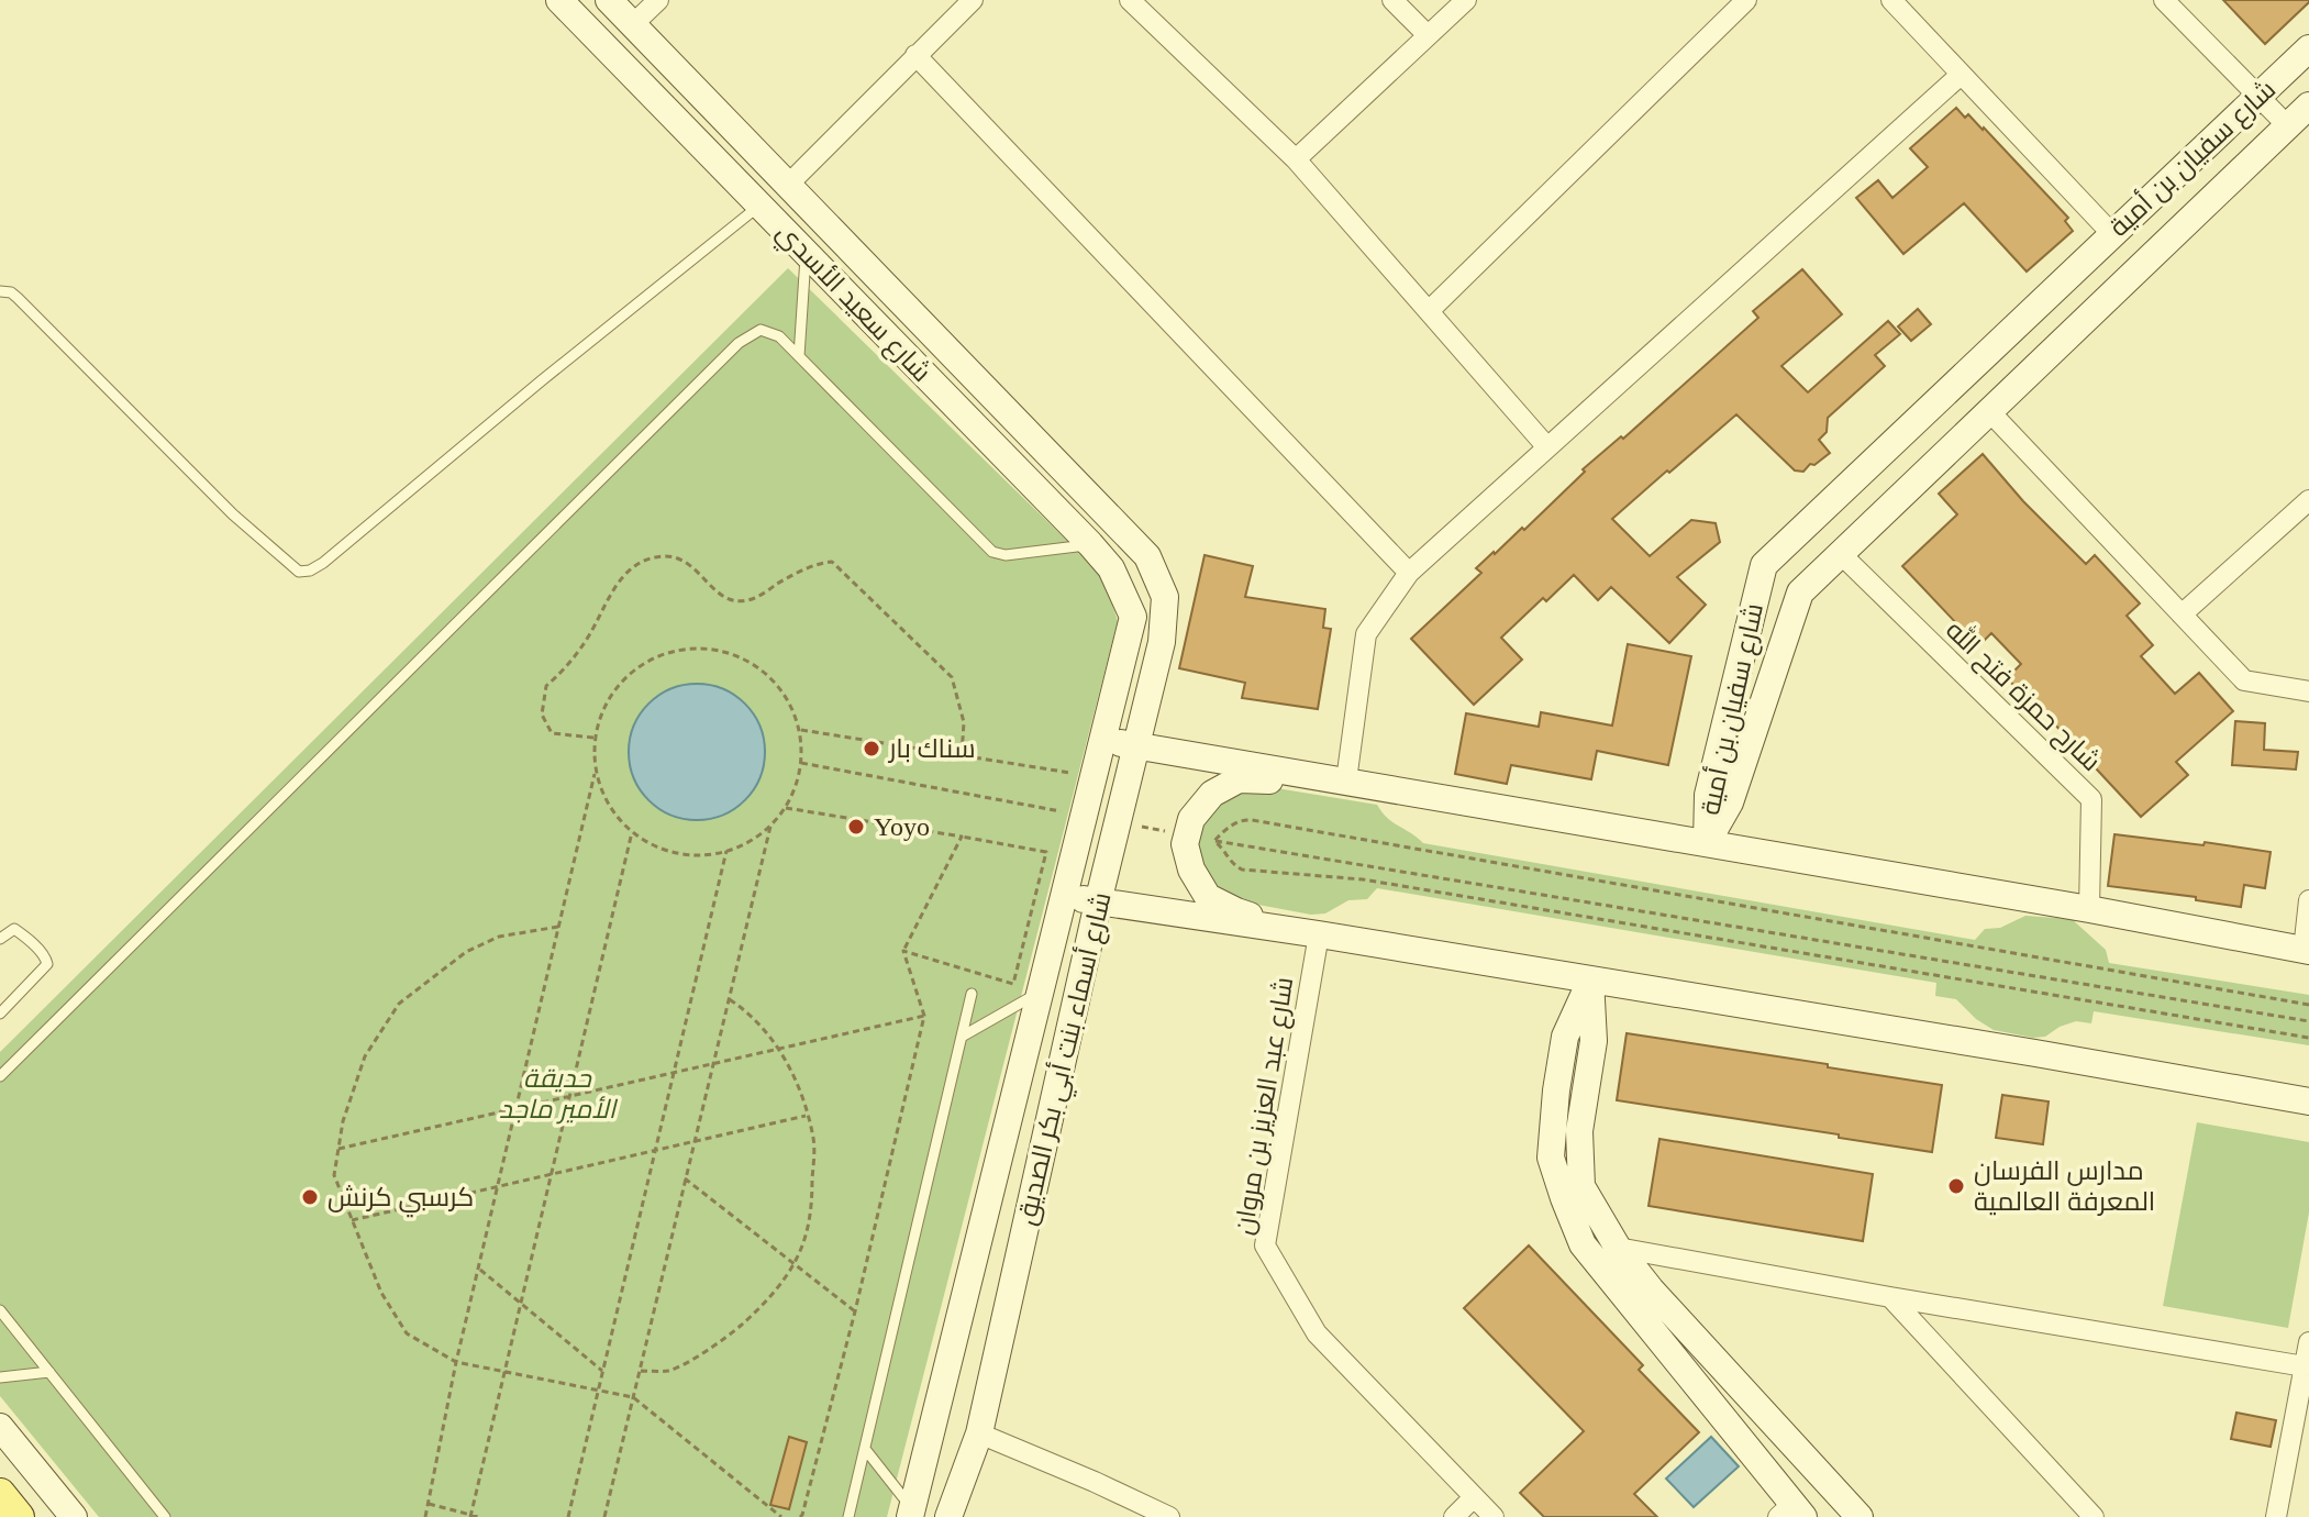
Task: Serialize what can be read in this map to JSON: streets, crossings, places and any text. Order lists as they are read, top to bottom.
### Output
{
  "streets": {
    "street": [
      "شارع سفيان بن أمية",
      "شارع سعيد الأسدي",
      "شارح حمزة فتح الله",
      "شارع أسماء بنت أبي بكر الصديق",
      "شارع عبد العزيز بن مروان"
    ]
  },
  "crossings": [
    ["شارع سفيان بن أمية", "شارح حمزة فتح الله"],
    ["شارع سعيد الأسدي", "شارع أسماء بنت أبي بكر الصديق"]
  ],
  "parks": ["حديقة الأمير ماجد"],
  "places": [
    "سناك بار",
    "Yoyo",
    "مدارس الفرسان المعرفة العالمية",
    "كرسبي كرنش"
  ]
}
